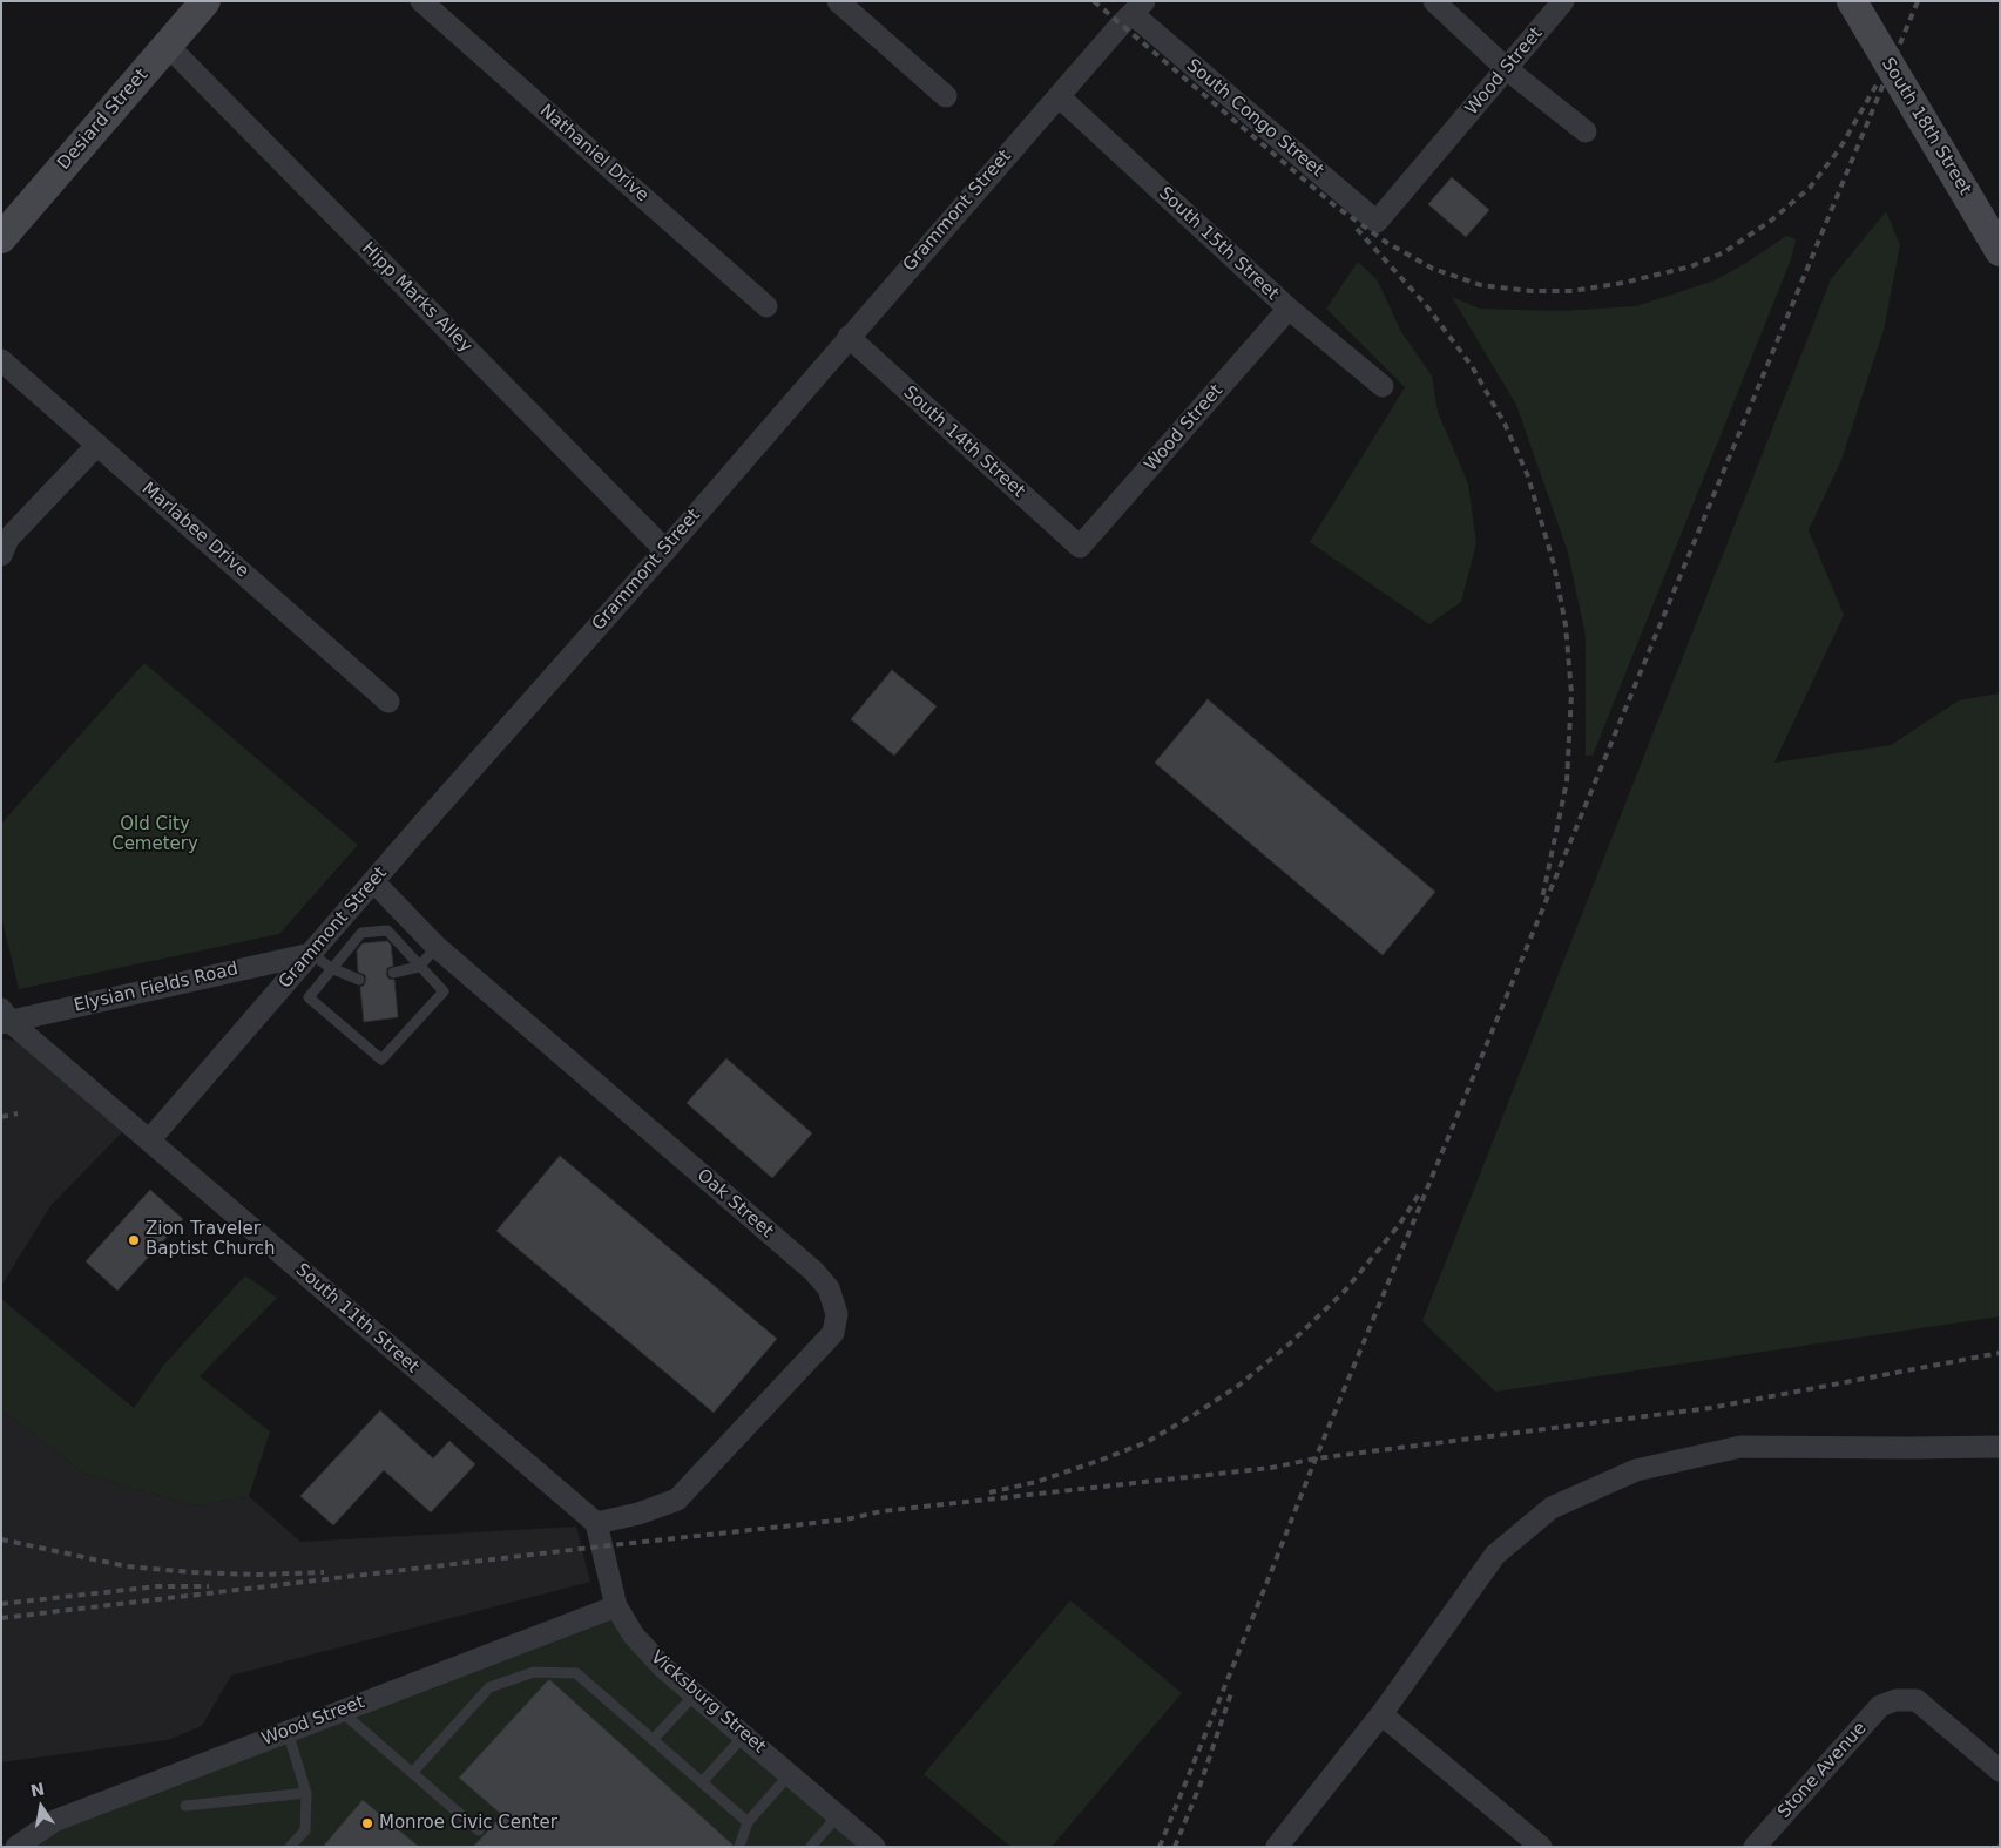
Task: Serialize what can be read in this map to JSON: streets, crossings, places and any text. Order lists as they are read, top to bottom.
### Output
{
  "streets": {
    "street": [
      "Wood Street",
      "South Congo Street",
      "Desiard Street",
      "South 18th Street",
      "Nathaniel Drive",
      "Grammont Street",
      "South 15th Street",
      "Hipp Marks Alley",
      "South 14th Street",
      "Marlabee Drive",
      "Elysian Fields Road",
      "Oak Street",
      "South 11th Street",
      "Vicksburg Street",
      "Stone Avenue"
    ]
  },
  "crossings": [
    ["Wood Street", "South Congo Street"],
    ["Wood Street", "South 15th Street"],
    ["Wood Street", "South 14th Street"],
    ["Wood Street", "Vicksburg Street"],
    ["South Congo Street", "Grammont Street"],
    ["Desiard Street", "Hipp Marks Alley"],
    ["Grammont Street", "South 15th Street"],
    ["Grammont Street", "Hipp Marks Alley"],
    ["Grammont Street", "South 14th Street"],
    ["Grammont Street", "Elysian Fields Road"],
    ["Grammont Street", "Oak Street"],
    ["Grammont Street", "South 11th Street"],
    ["Elysian Fields Road", "South 11th Street"],
    ["Oak Street", "South 11th Street"],
    ["Oak Street", "Vicksburg Street"],
    ["South 11th Street", "Vicksburg Street"]
  ],
  "parks": ["Old City Cemetery"],
  "places": ["Zion Traveler Baptist Church", "Monroe Civic Center"],
  "north": "top"
}
